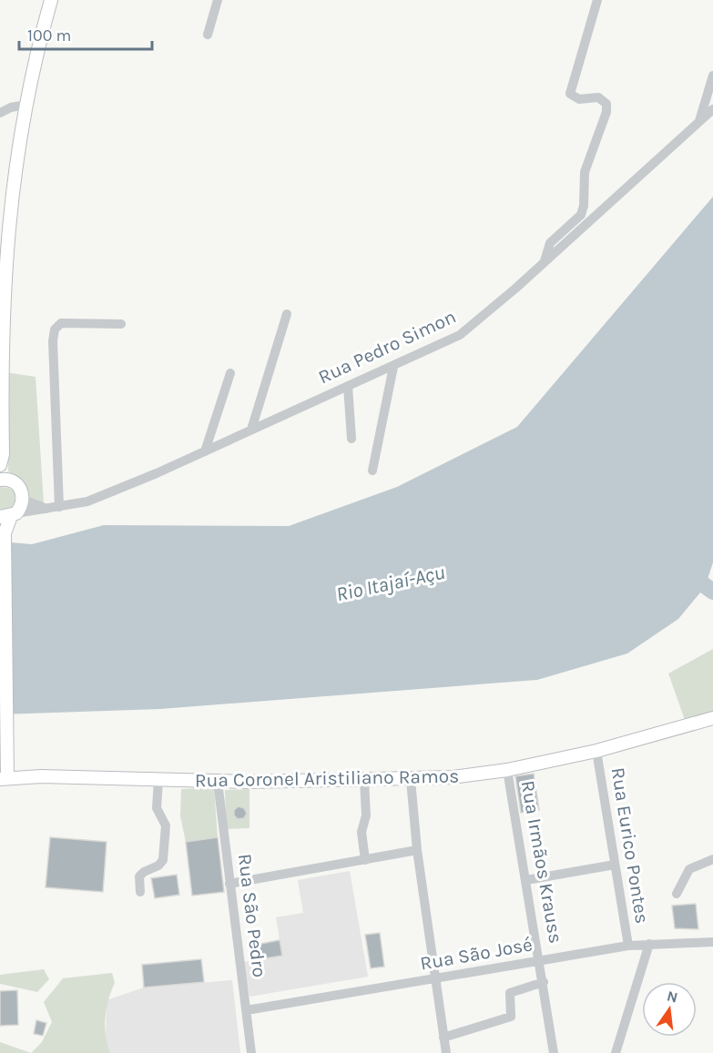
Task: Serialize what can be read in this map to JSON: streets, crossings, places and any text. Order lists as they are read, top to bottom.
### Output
{
  "streets": {
    "main road": ["Rua Coronel Aristiliano Ramos"],
    "street": [
      "Rua Pedro Simon",
      "Rua Eurico Pontes",
      "Rua Irmãos Krauss",
      "Rua São Pedro",
      "Rua São José"
    ]
  },
  "crossings": [
    ["Rua Coronel Aristiliano Ramos", "Rua Eurico Pontes"],
    ["Rua Coronel Aristiliano Ramos", "Rua Irmãos Krauss"],
    ["Rua Coronel Aristiliano Ramos", "Rua São Pedro"],
    ["Rua Eurico Pontes", "Rua São José"],
    ["Rua Irmãos Krauss", "Rua São José"],
    ["Rua São Pedro", "Rua São José"]
  ],
  "water": ["Rio Itajaí-Açu"],
  "scale_bar": "100 m",
  "north": "top"
}
